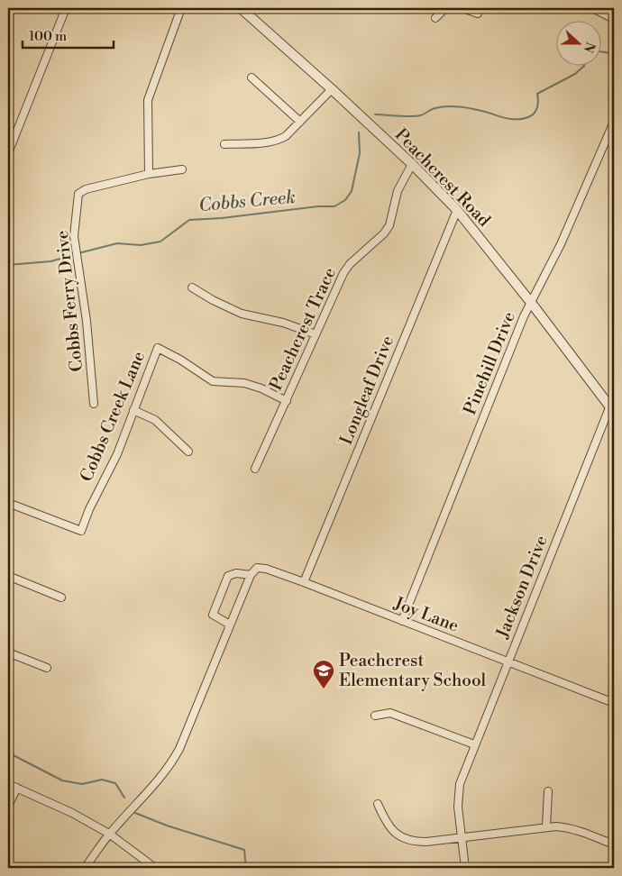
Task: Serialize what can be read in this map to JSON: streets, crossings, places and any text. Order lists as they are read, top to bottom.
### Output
{
  "streets": {
    "street": [
      "Peachcrest Road",
      "Cobbs Ferry Drive",
      "Peachcrest Trace",
      "Pinehill Drive",
      "Longleaf Drive",
      "Cobbs Creek Lane",
      "Jackson Drive",
      "Joy Lane"
    ]
  },
  "crossings": [
    ["Peachcrest Road", "Peachcrest Trace"],
    ["Peachcrest Road", "Pinehill Drive"],
    ["Peachcrest Road", "Longleaf Drive"],
    ["Peachcrest Road", "Jackson Drive"],
    ["Peachcrest Trace", "Cobbs Creek Lane"],
    ["Pinehill Drive", "Joy Lane"],
    ["Longleaf Drive", "Joy Lane"],
    ["Jackson Drive", "Joy Lane"]
  ],
  "water": ["Cobbs Creek"],
  "places": {
    "school or university": ["Peachcrest Elementary School"]
  },
  "scale_bar": "100 m",
  "north": "right"
}
